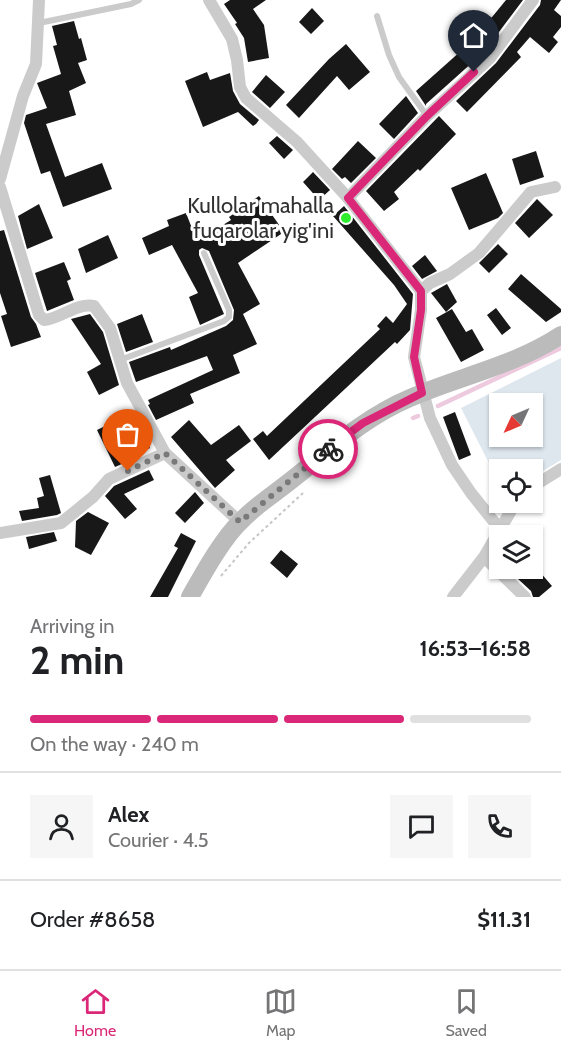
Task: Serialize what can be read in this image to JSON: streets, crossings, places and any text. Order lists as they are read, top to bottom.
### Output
{
  "places": ["Kullolar mahalla fuqarolar yig'ini"],
  "north": "bottom left",
  "page": {
    "heading": ["2 min", "Arriving in", "16:53–16:58"],
    "panel": [
      "Alex",
      "Courier · 4.5",
      "Order #8658",
      "$11.31"
    ],
    "bar": "On the way · 240 m",
    "tabs": ["Home", "Map", "Saved"]
  }
}
